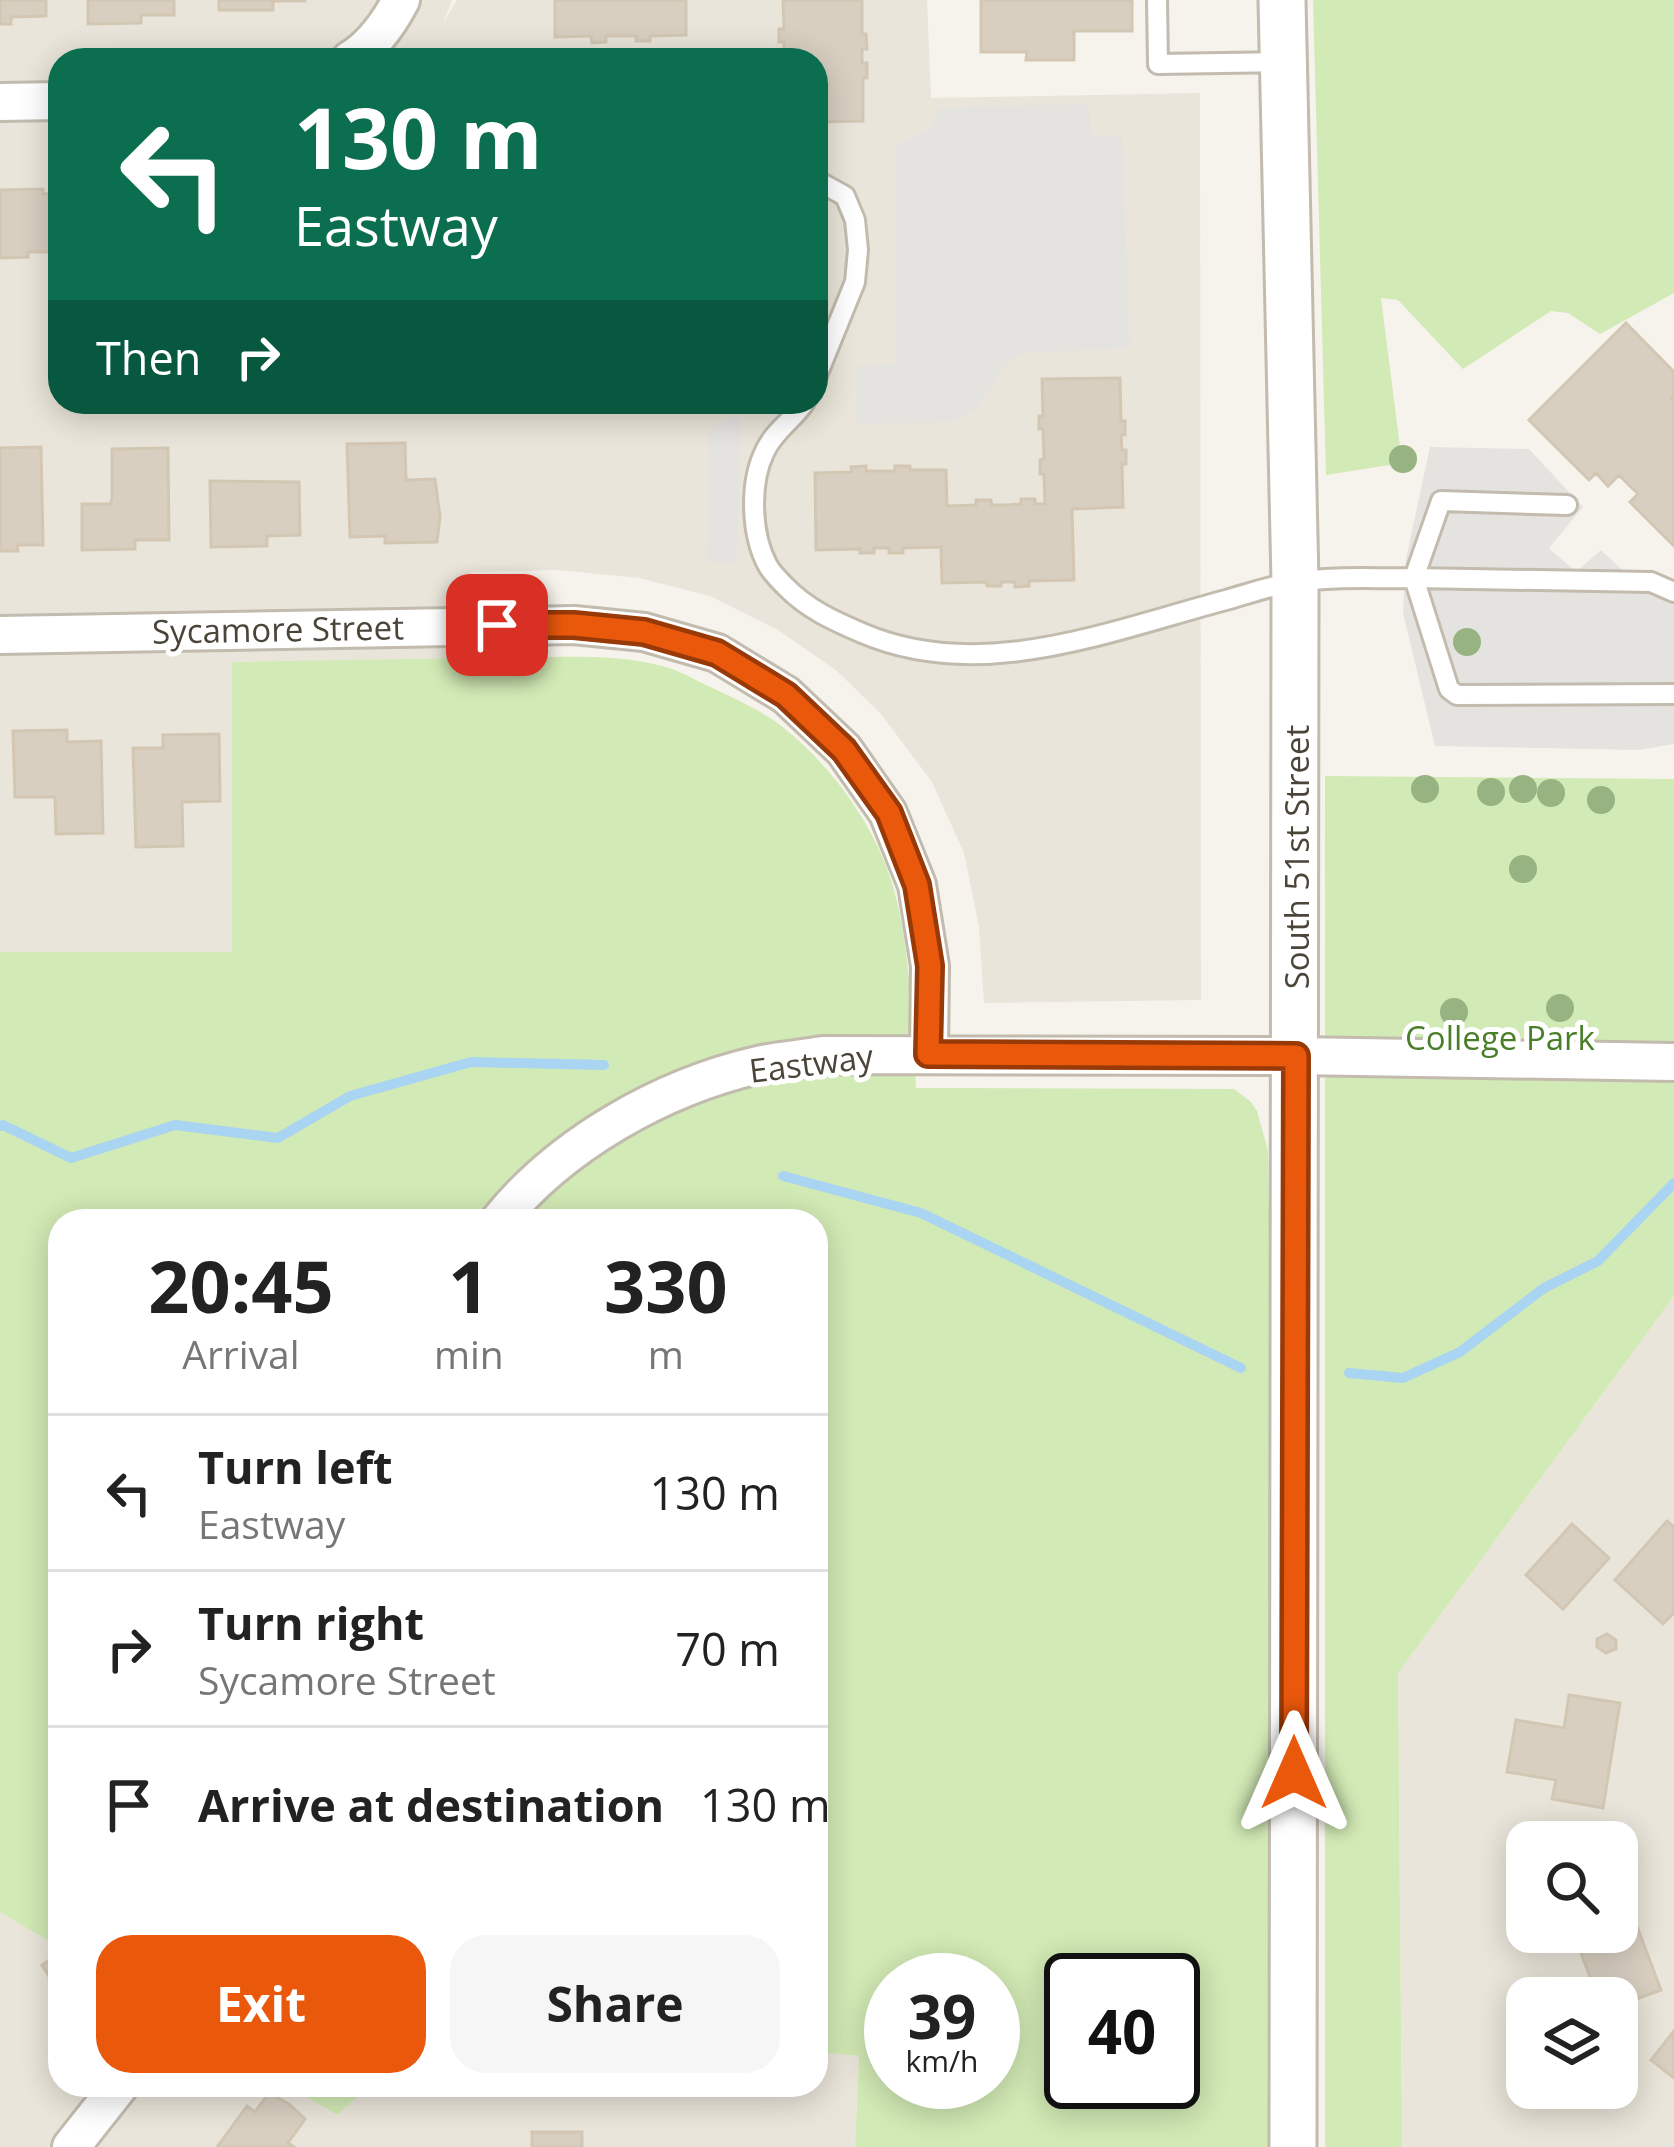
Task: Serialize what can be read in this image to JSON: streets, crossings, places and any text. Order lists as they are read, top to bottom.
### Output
{
  "streets": {
    "street": ["Sycamore Street", "South 51st Street", "Eastway"]
  },
  "crossings": [
    ["Sycamore Street", "Eastway"],
    ["South 51st Street", "Eastway"]
  ],
  "parks": ["College Park"],
  "page": {
    "turn": ["130 m", "Eastway"],
    "then": "Then",
    "eta": [
      "20:45",
      "Arrival",
      "1",
      "min",
      "330",
      "m"
    ],
    "list": [
      {
        "name": "Turn left",
        "note": "Eastway",
        "value": "130 m"
      },
      {
        "name": "Turn right",
        "note": "Sycamore Street",
        "value": "70 m"
      },
      {
        "name": "Arrive at destination",
        "value": "130 m"
      }
    ],
    "buttons": ["Exit", "Share"],
    "speed": "39 km/h",
    "limit": "40"
  }
}
